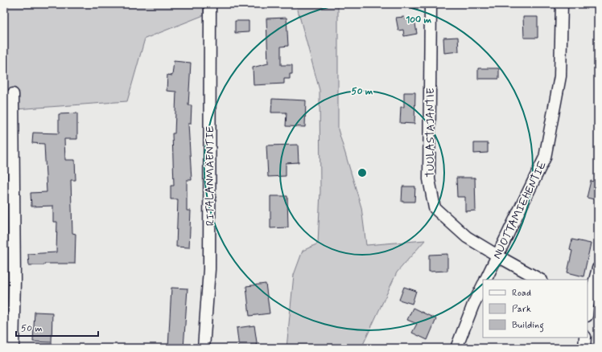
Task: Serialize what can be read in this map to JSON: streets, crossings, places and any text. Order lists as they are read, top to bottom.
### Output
{
  "streets": {
    "street": ["TUULASTAJANTIE", "RITALANMÄENTIE", "NUOTTAMIEHENTIE"]
  },
  "crossings": [
    ["TUULASTAJANTIE", "NUOTTAMIEHENTIE"]
  ],
  "legend": ["Road", "Park", "Building"],
  "scale_bar": "50 m",
  "rings": ["100 m", "50 m"]
}
